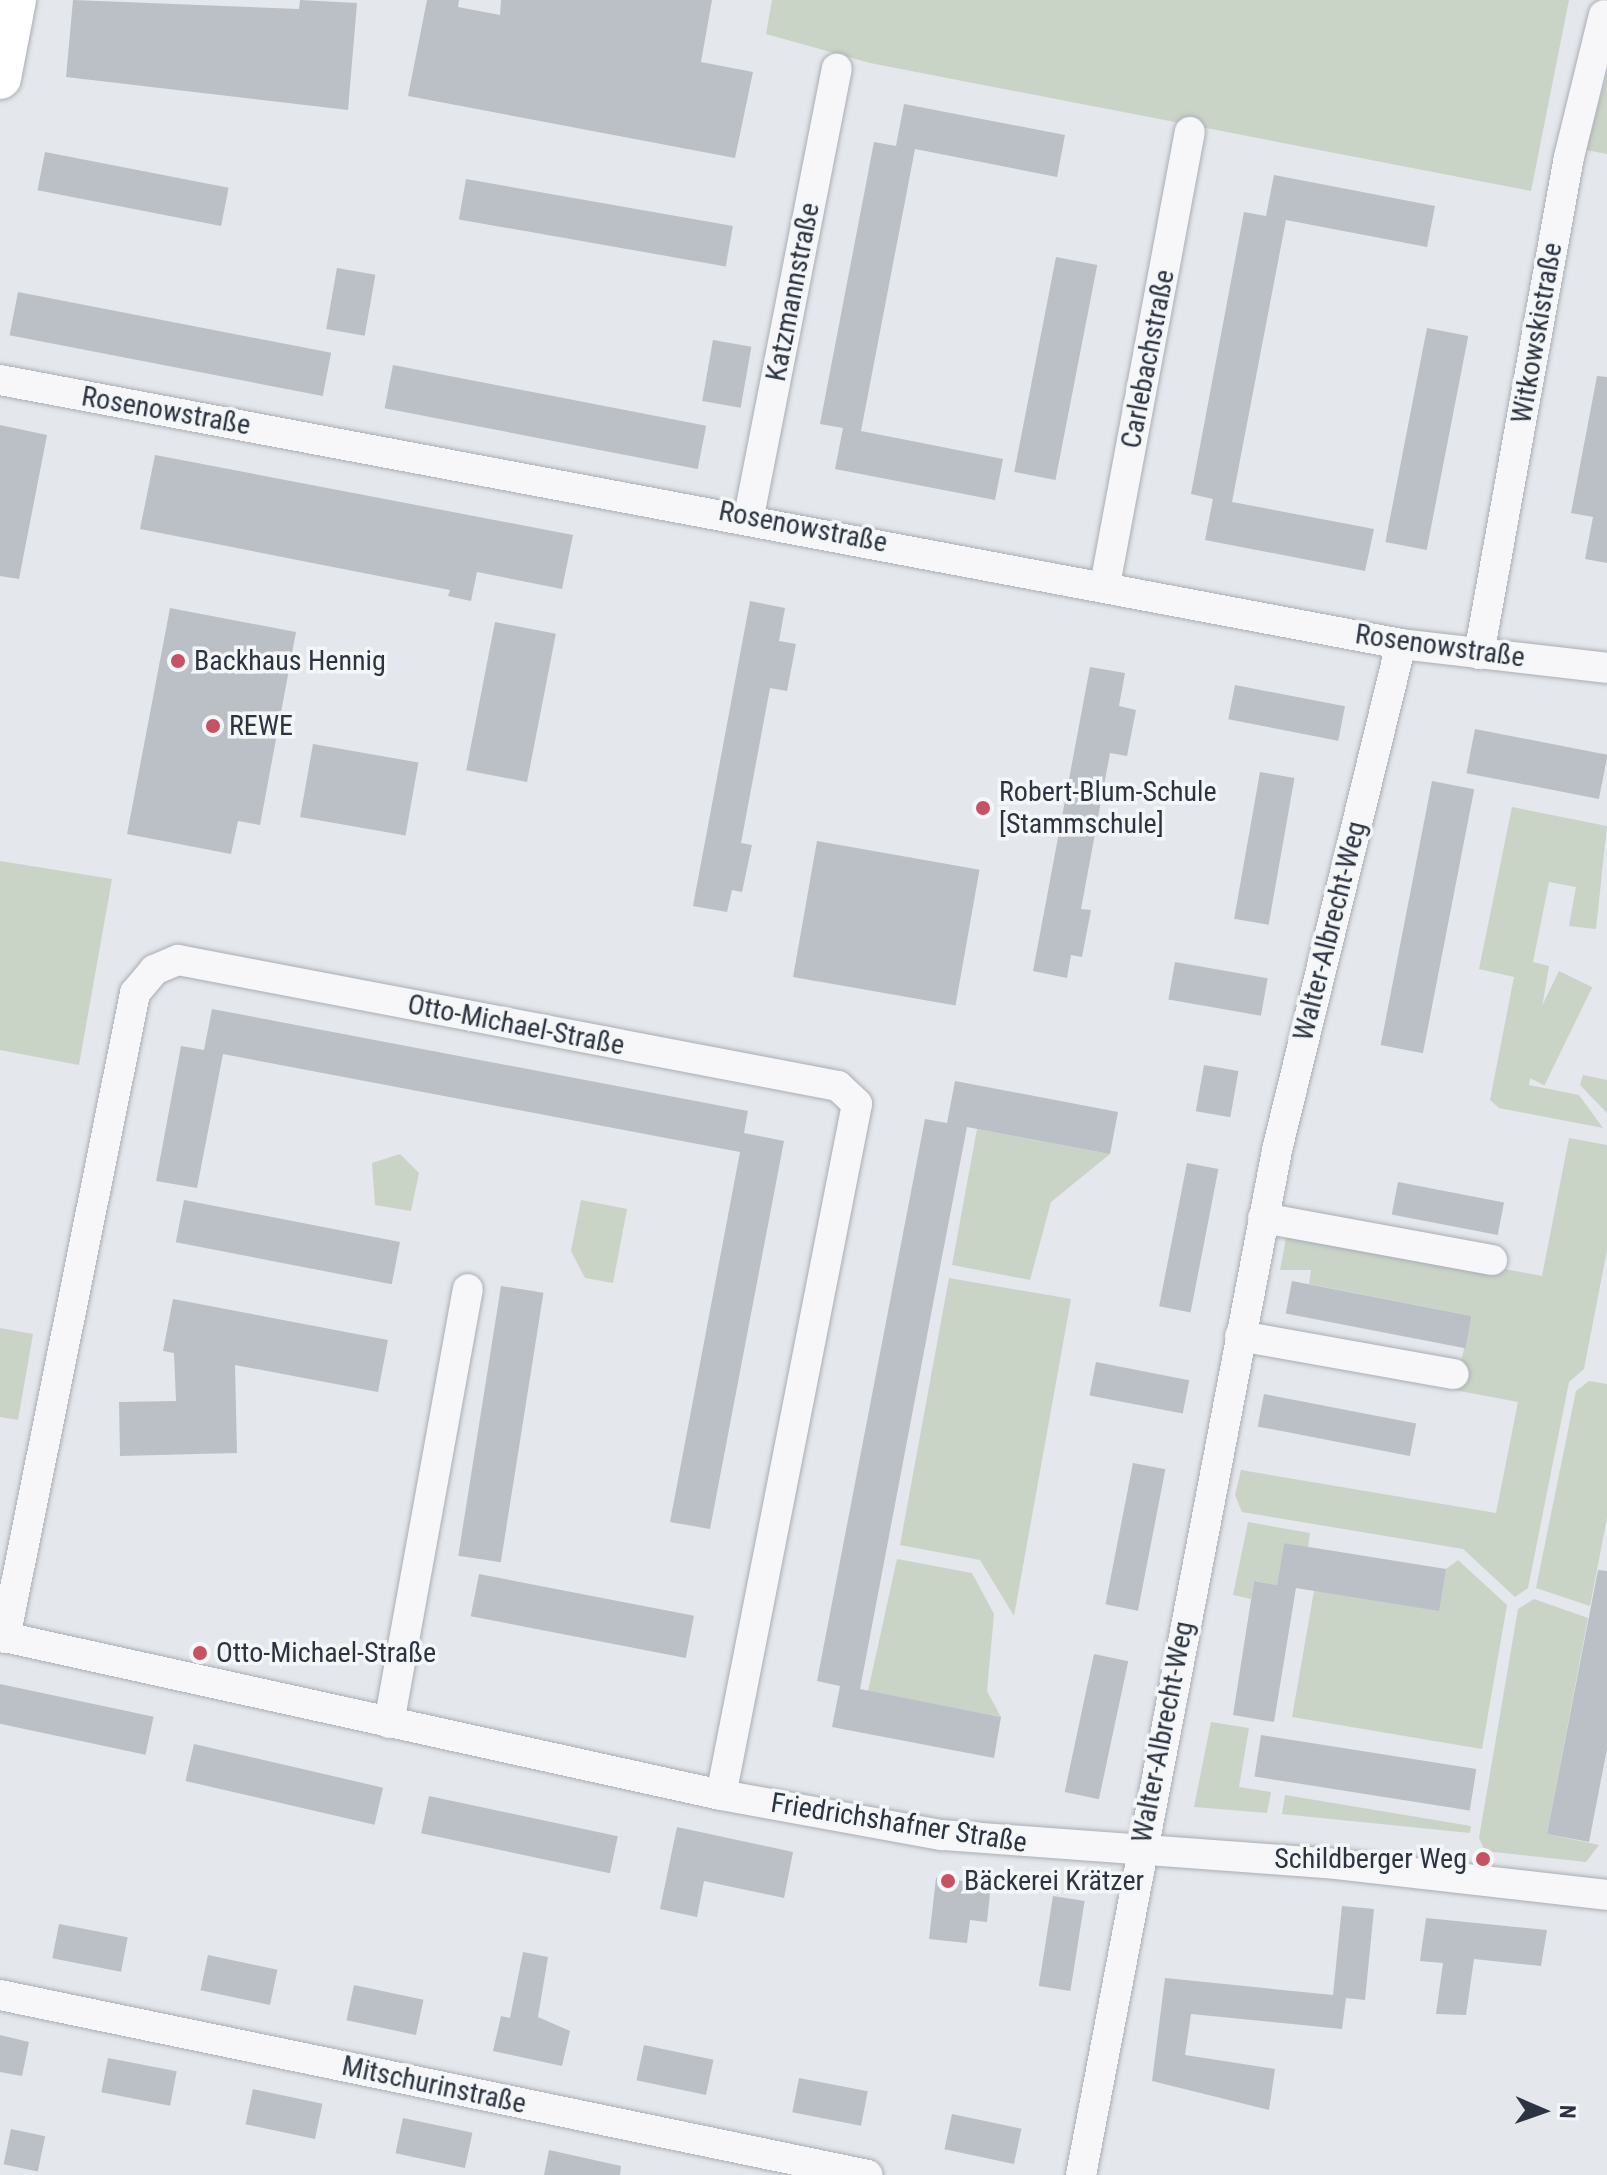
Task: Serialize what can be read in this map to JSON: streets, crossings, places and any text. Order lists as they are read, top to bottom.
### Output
{
  "streets": {
    "street": [
      "Katzmannstraße",
      "Witkowskistraße",
      "Carlebachstraße",
      "Rosenowstraße",
      "Walter-Albrecht-Weg",
      "Otto-Michael-Straße",
      "Friedrichshafner Straße",
      "Mitschurinstraße"
    ]
  },
  "crossings": [
    ["Katzmannstraße", "Rosenowstraße"],
    ["Witkowskistraße", "Rosenowstraße"],
    ["Carlebachstraße", "Rosenowstraße"],
    ["Rosenowstraße", "Walter-Albrecht-Weg"],
    ["Walter-Albrecht-Weg", "Friedrichshafner Straße"],
    ["Otto-Michael-Straße", "Friedrichshafner Straße"]
  ],
  "places": [
    "Backhaus Hennig",
    "REWE",
    "Robert-Blum-Schule [Stammschule]",
    "Otto-Michael-Straße",
    "Schildberger Weg",
    "Bäckerei Krätzer"
  ],
  "north": "right"
}
